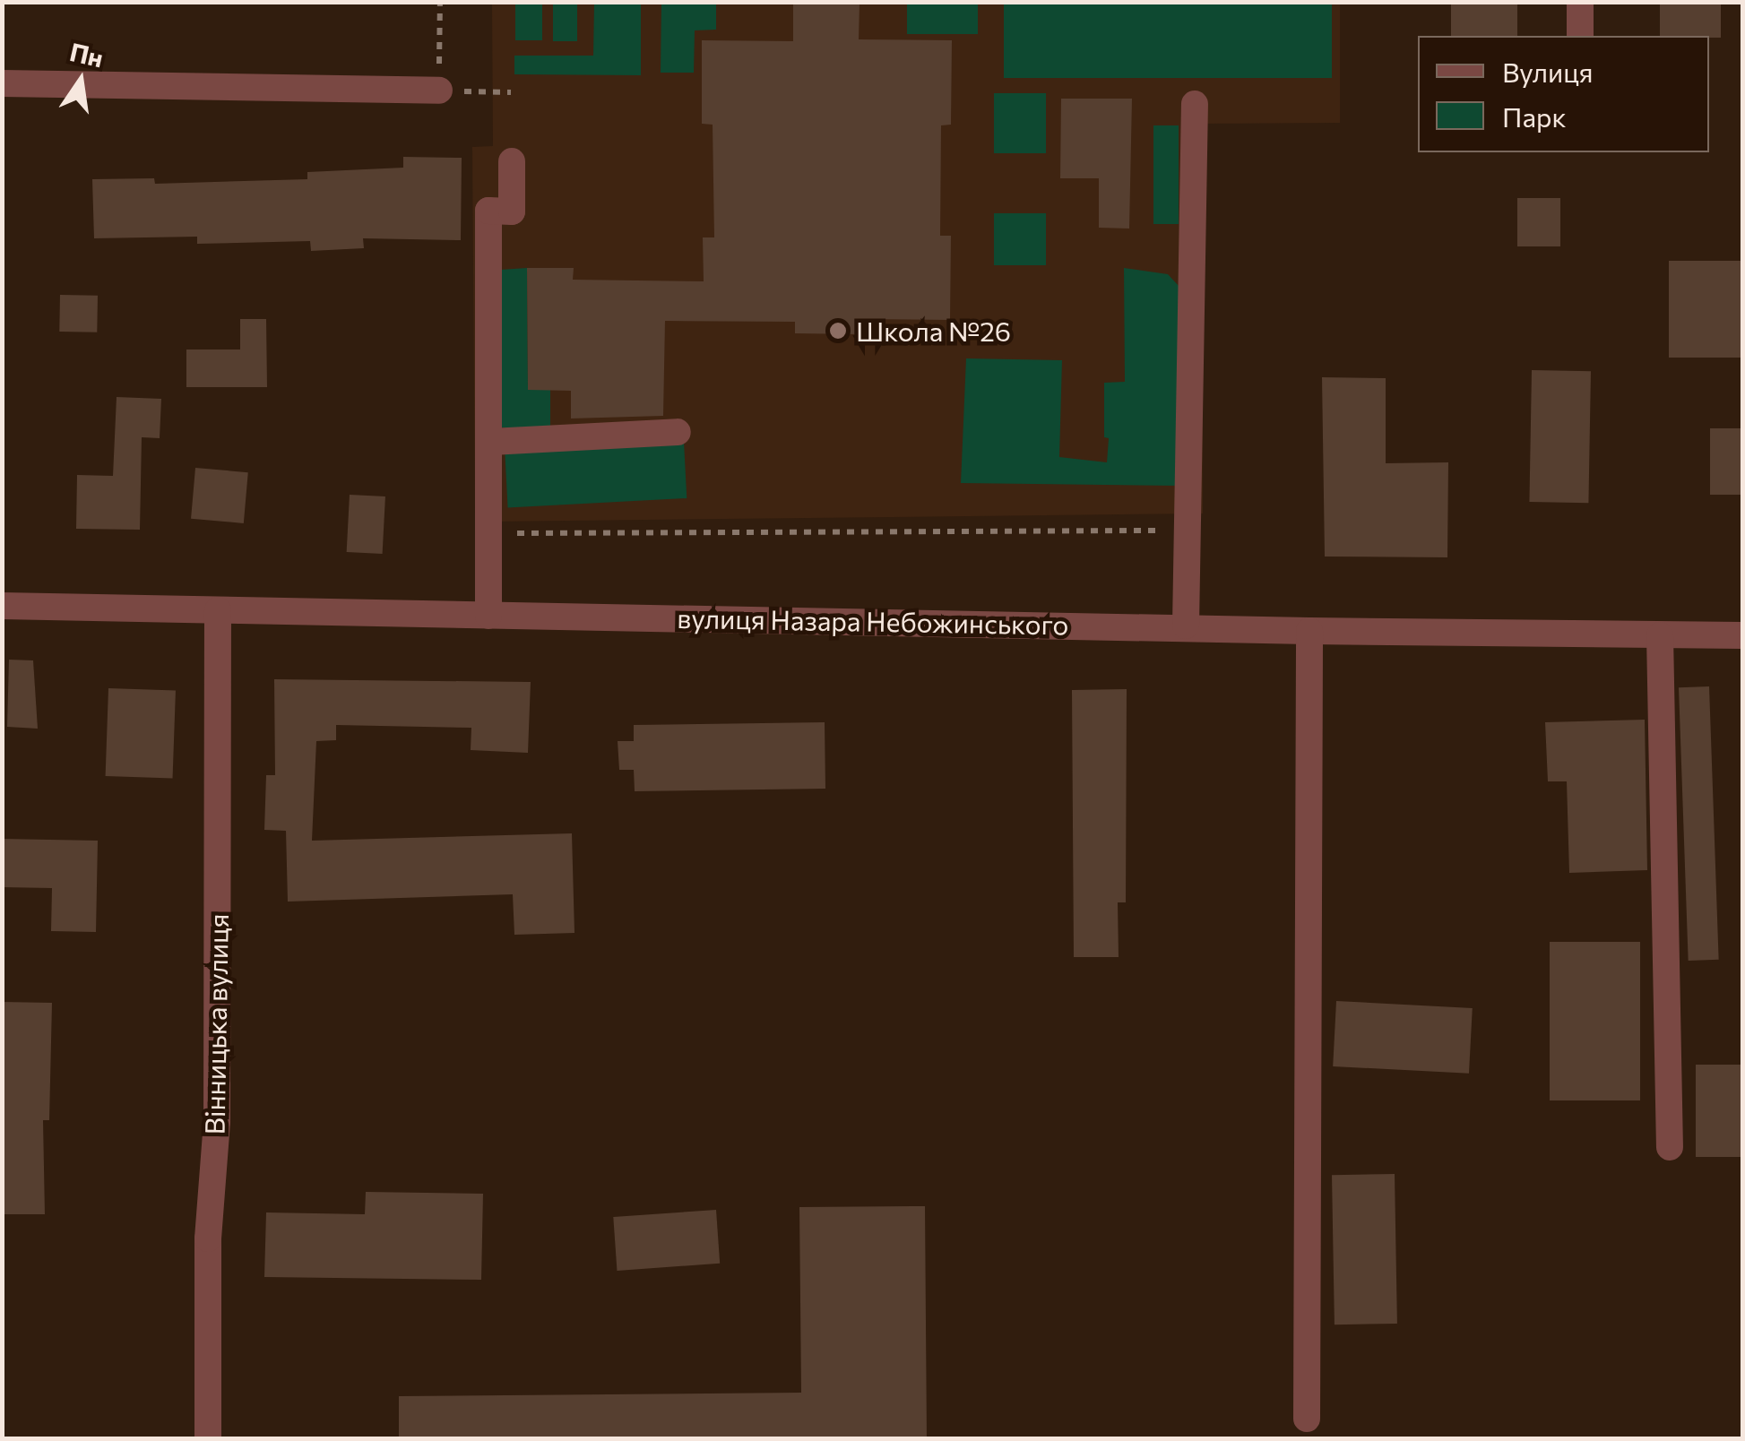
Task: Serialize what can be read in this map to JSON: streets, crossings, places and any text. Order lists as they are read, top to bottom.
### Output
{
  "streets": {
    "street": ["вулиця Назара Небожинського", "Вінницька вулиця"]
  },
  "crossings": [
    ["вулиця Назара Небожинського", "Вінницька вулиця"]
  ],
  "places": ["Школа №26"],
  "legend": ["Вулиця", "Парк"],
  "north": "top"
}
